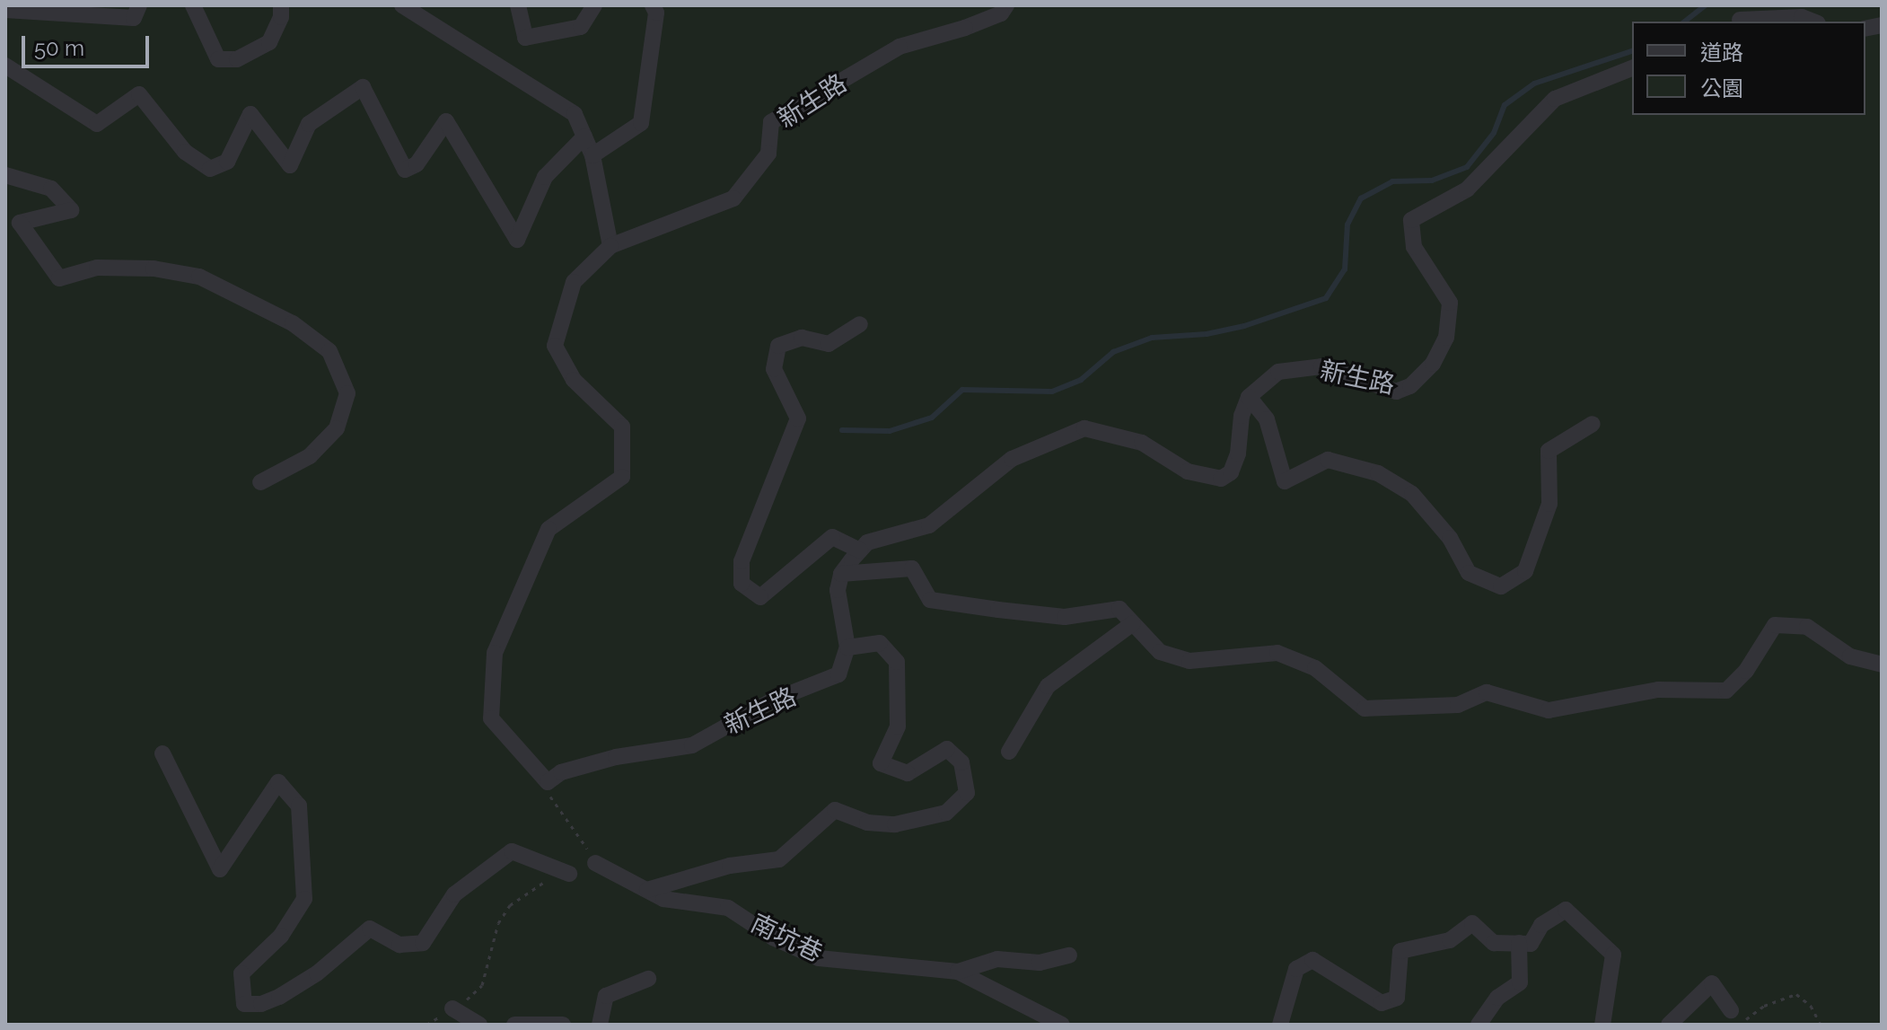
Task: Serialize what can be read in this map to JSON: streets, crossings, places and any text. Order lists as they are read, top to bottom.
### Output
{
  "streets": {
    "street": ["新生路", "南坑巷"]
  },
  "legend": ["道路", "公園"],
  "scale_bar": "50 m"
}
